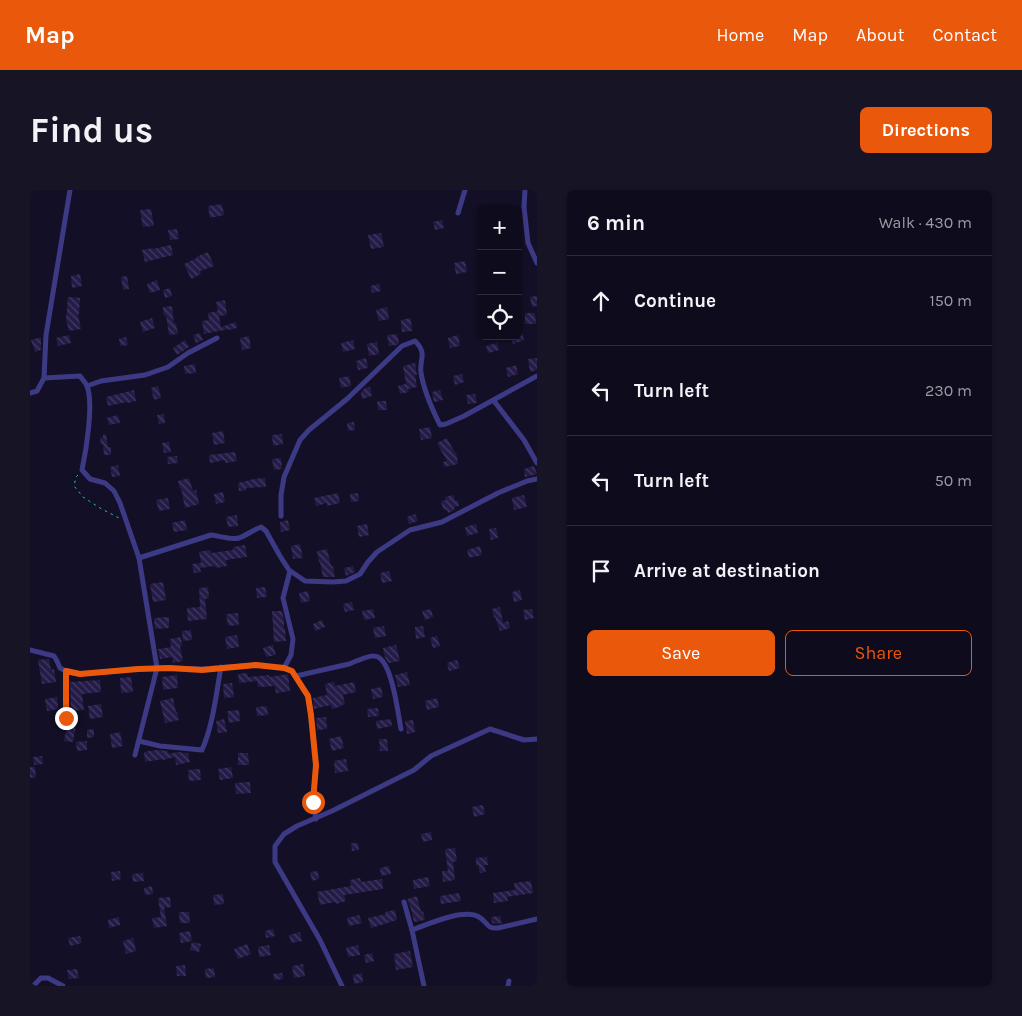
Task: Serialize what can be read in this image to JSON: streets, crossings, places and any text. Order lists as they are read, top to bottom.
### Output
{
  "page": {
    "header": "Map",
    "nav": [
      "Home",
      "Map",
      "About",
      "Contact"
    ],
    "buttons": [
      "Directions",
      ["Save", "Share"]
    ],
    "title": "Find us",
    "heading": ["6 min", "Walk · 430 m"],
    "map_buttons": ["+", "−"],
    "list": [
      ["Continue", "150 m"],
      ["Turn left", "230 m"],
      ["Turn left", "50 m"],
      "Arrive at destination"
    ]
  }
}
